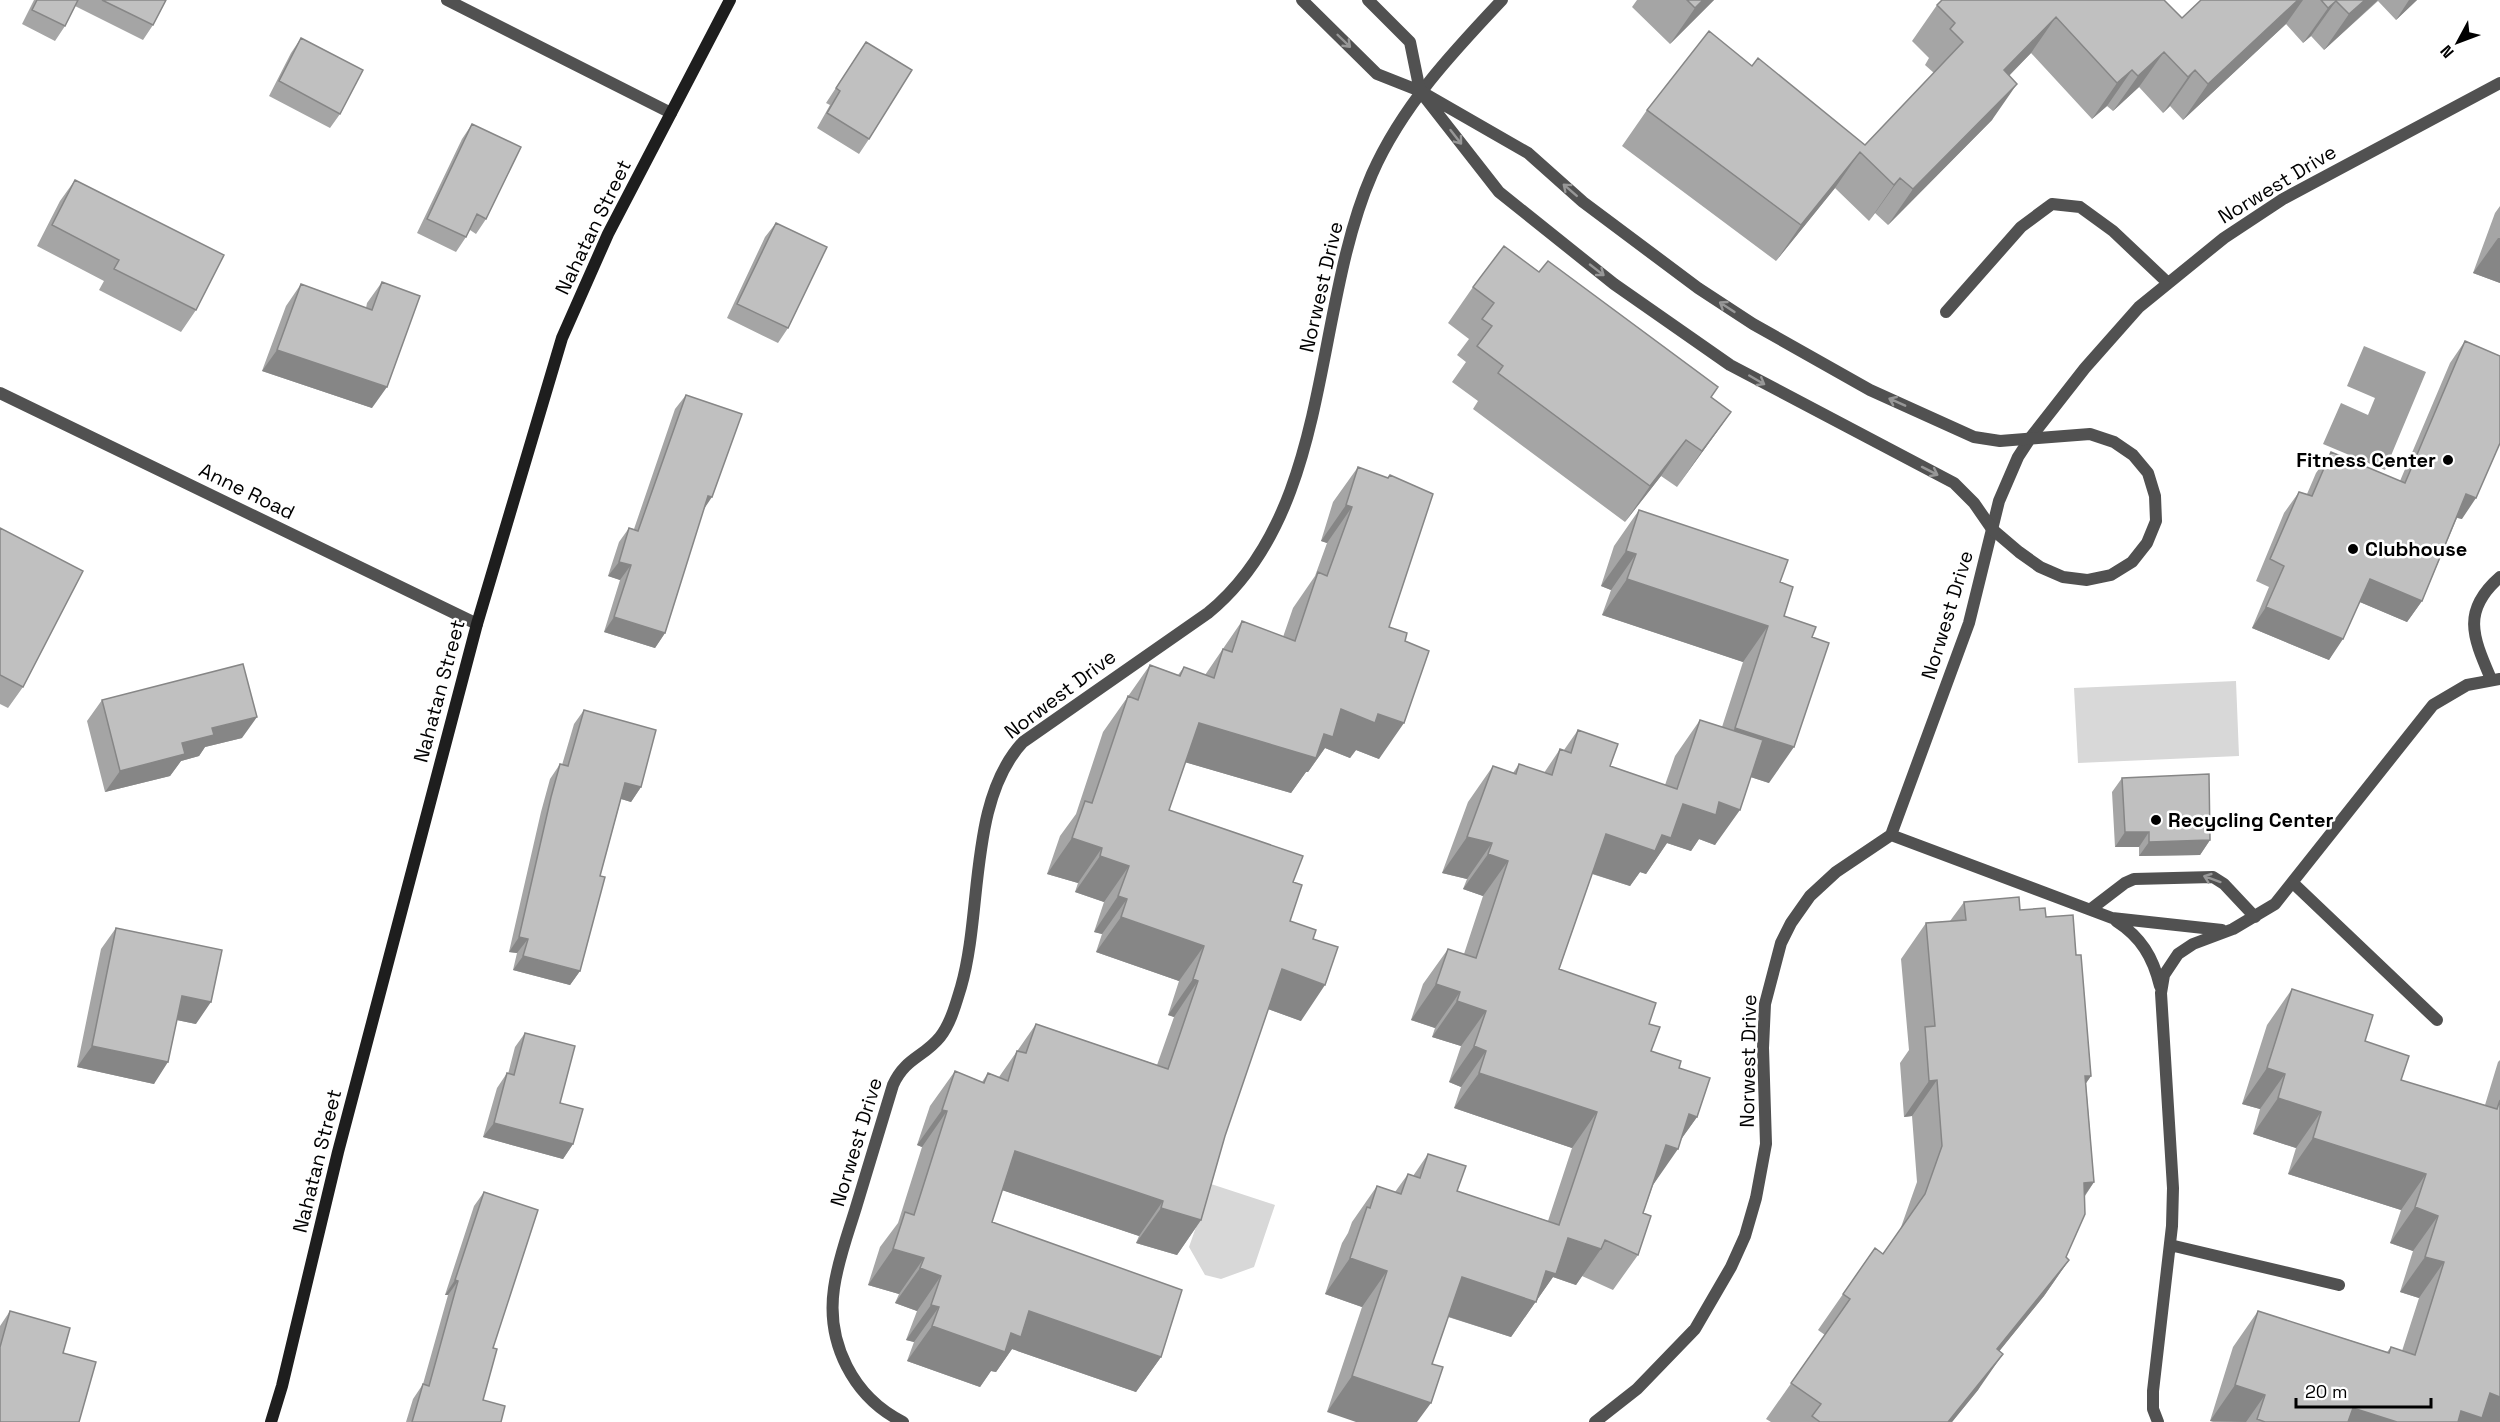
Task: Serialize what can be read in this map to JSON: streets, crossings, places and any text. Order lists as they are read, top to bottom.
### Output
{
  "streets": {
    "main road": ["Nahatan Street"],
    "street": ["Norwest Drive", "Anne Road"]
  },
  "crossings": [
    ["Nahatan Street", "Anne Road"]
  ],
  "places": ["Fitness Center", "Clubhouse", "Recycling Center"],
  "scale_bar": "20 m",
  "north": "bottom left"
}
